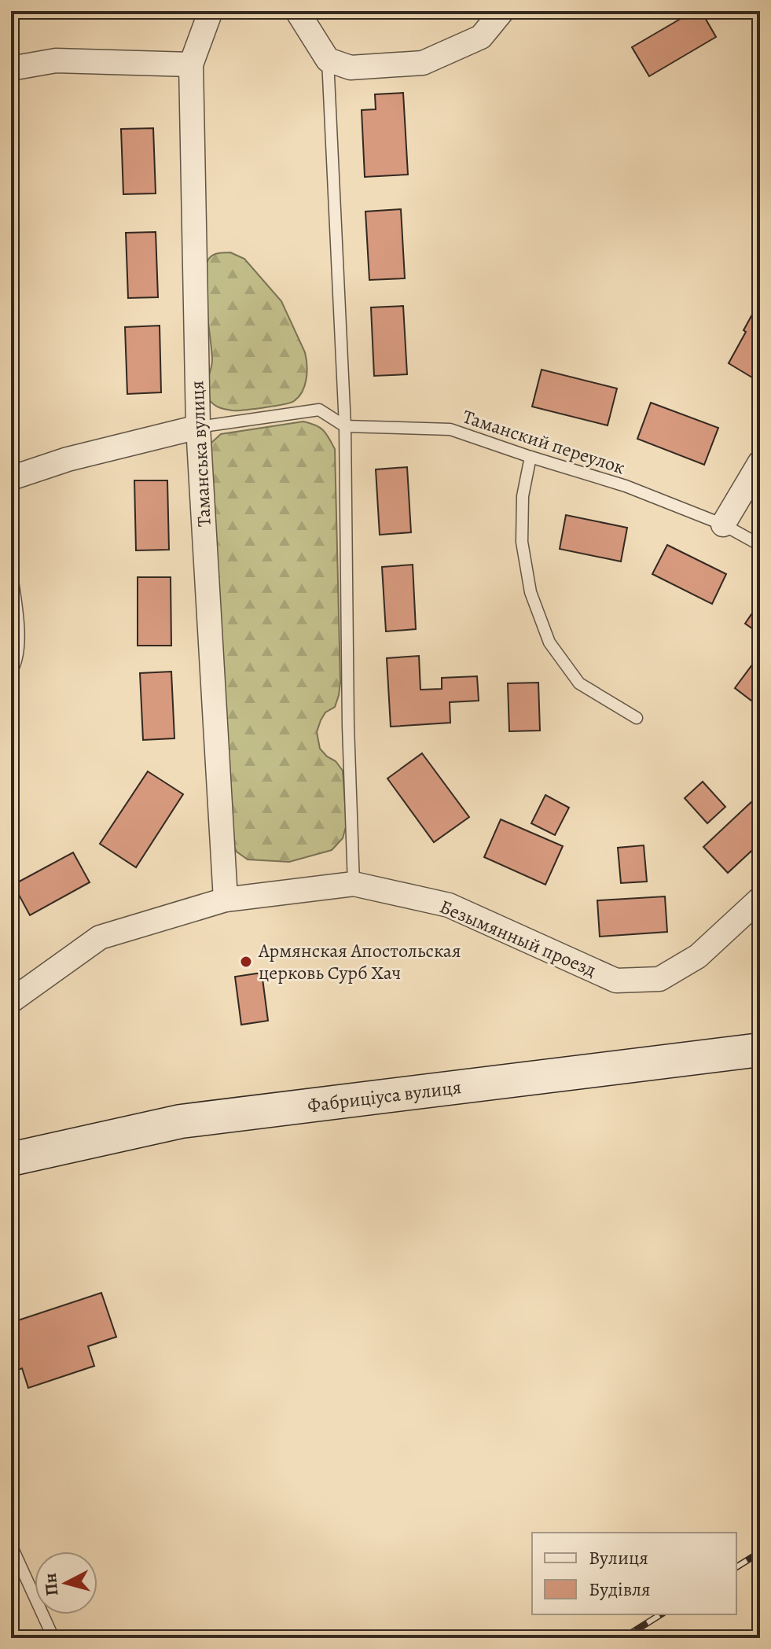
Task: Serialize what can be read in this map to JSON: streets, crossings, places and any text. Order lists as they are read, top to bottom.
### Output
{
  "streets": {
    "main road": ["Фабриціуса вулиця"],
    "street": ["Таманська вулиця", "Безымянный проезд"],
    "lane": ["Таманский переулок"]
  },
  "crossings": [
    ["Таманский переулок", "Таманська вулиця"],
    ["Таманська вулиця", "Безымянный проезд"]
  ],
  "places": ["Армянская Апостольская церковь Сурб Хач"],
  "legend": ["Вулиця", "Будівля"],
  "north": "left"
}
